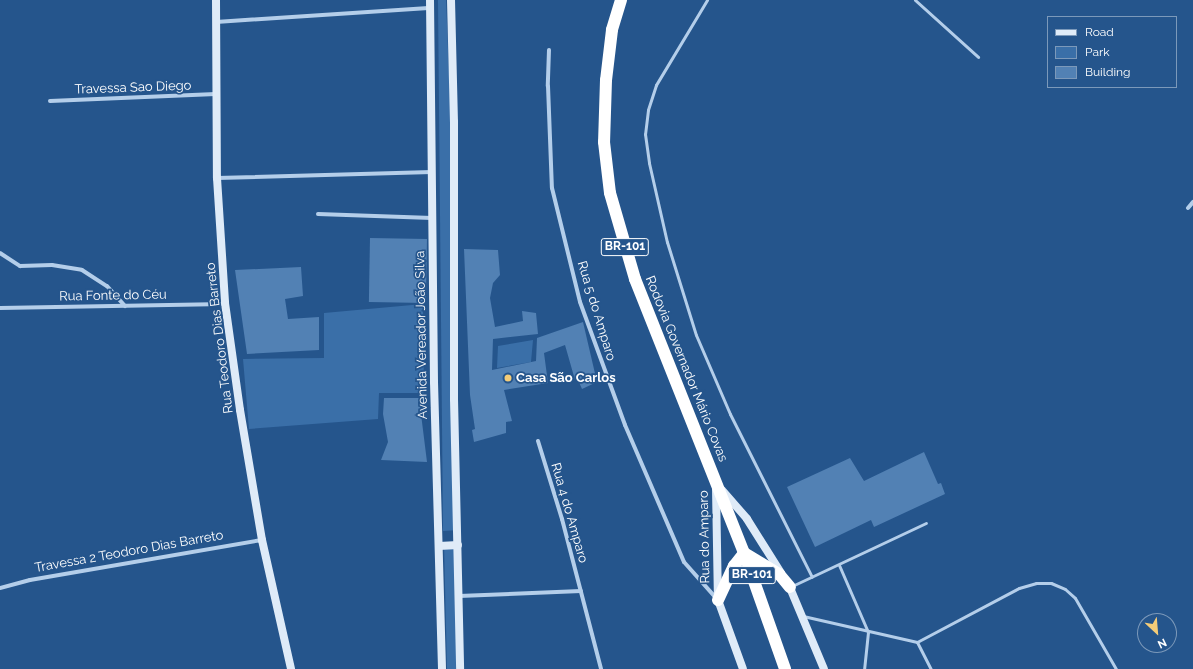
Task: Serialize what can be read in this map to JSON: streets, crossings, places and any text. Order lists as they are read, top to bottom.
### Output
{
  "streets": {
    "highway": ["BR-101", "Rodovia Governador Mário Covas"],
    "street": [
      "Travessa Sao Diego",
      "Rua Fonte do Céu",
      "Rua 5 do Amparo",
      "Avenida Vereador João Silva",
      "Rua Teodoro Dias Barreto",
      "Rua 4 do Amparo",
      "Rua do Amparo",
      "Travessa 2 Teodoro Dias Barreto"
    ]
  },
  "crossings": [
    ["Travessa Sao Diego", "Rua Teodoro Dias Barreto"],
    ["Rua Fonte do Céu", "Rua Teodoro Dias Barreto"],
    ["Rua 5 do Amparo", "Rua do Amparo"],
    ["Rua Teodoro Dias Barreto", "Travessa 2 Teodoro Dias Barreto"],
    ["Rodovia Governador Mário Covas", "Rua do Amparo"]
  ],
  "places": ["Casa São Carlos"],
  "legend": ["Road", "Park", "Building"],
  "north": "bottom right"
}
